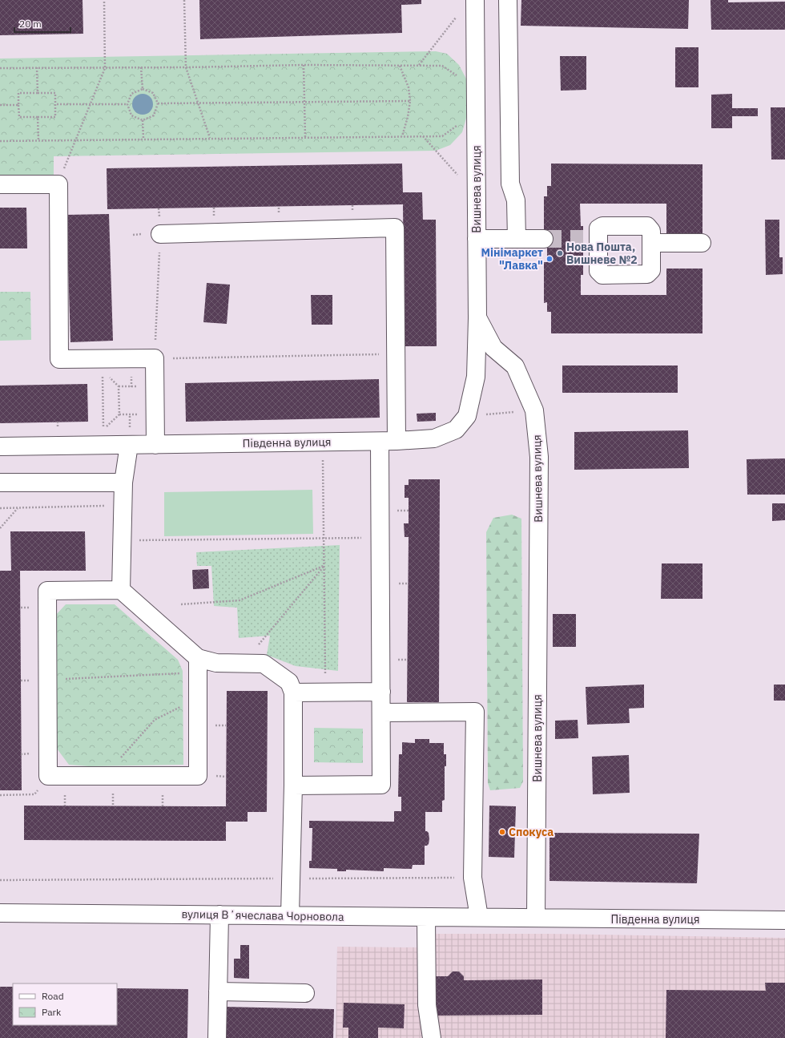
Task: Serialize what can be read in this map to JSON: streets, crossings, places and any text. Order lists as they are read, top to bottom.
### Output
{
  "streets": {
    "street": ["Вишнева вулиця", "Південна вулиця", "вулиця Вʼячеслава Чорновола"]
  },
  "crossings": [
    ["Вишнева вулиця", "Південна вулиця"],
    ["Вишнева вулиця", "вулиця Вʼячеслава Чорновола"],
    ["Південна вулиця", "вулиця Вʼячеслава Чорновола"]
  ],
  "places": ["Нова Пошта, Вишневе №2", "Мінімаркет \"Лавка\"", "Спокуса"],
  "legend": ["Road", "Park"],
  "scale_bar": "20 m"
}
